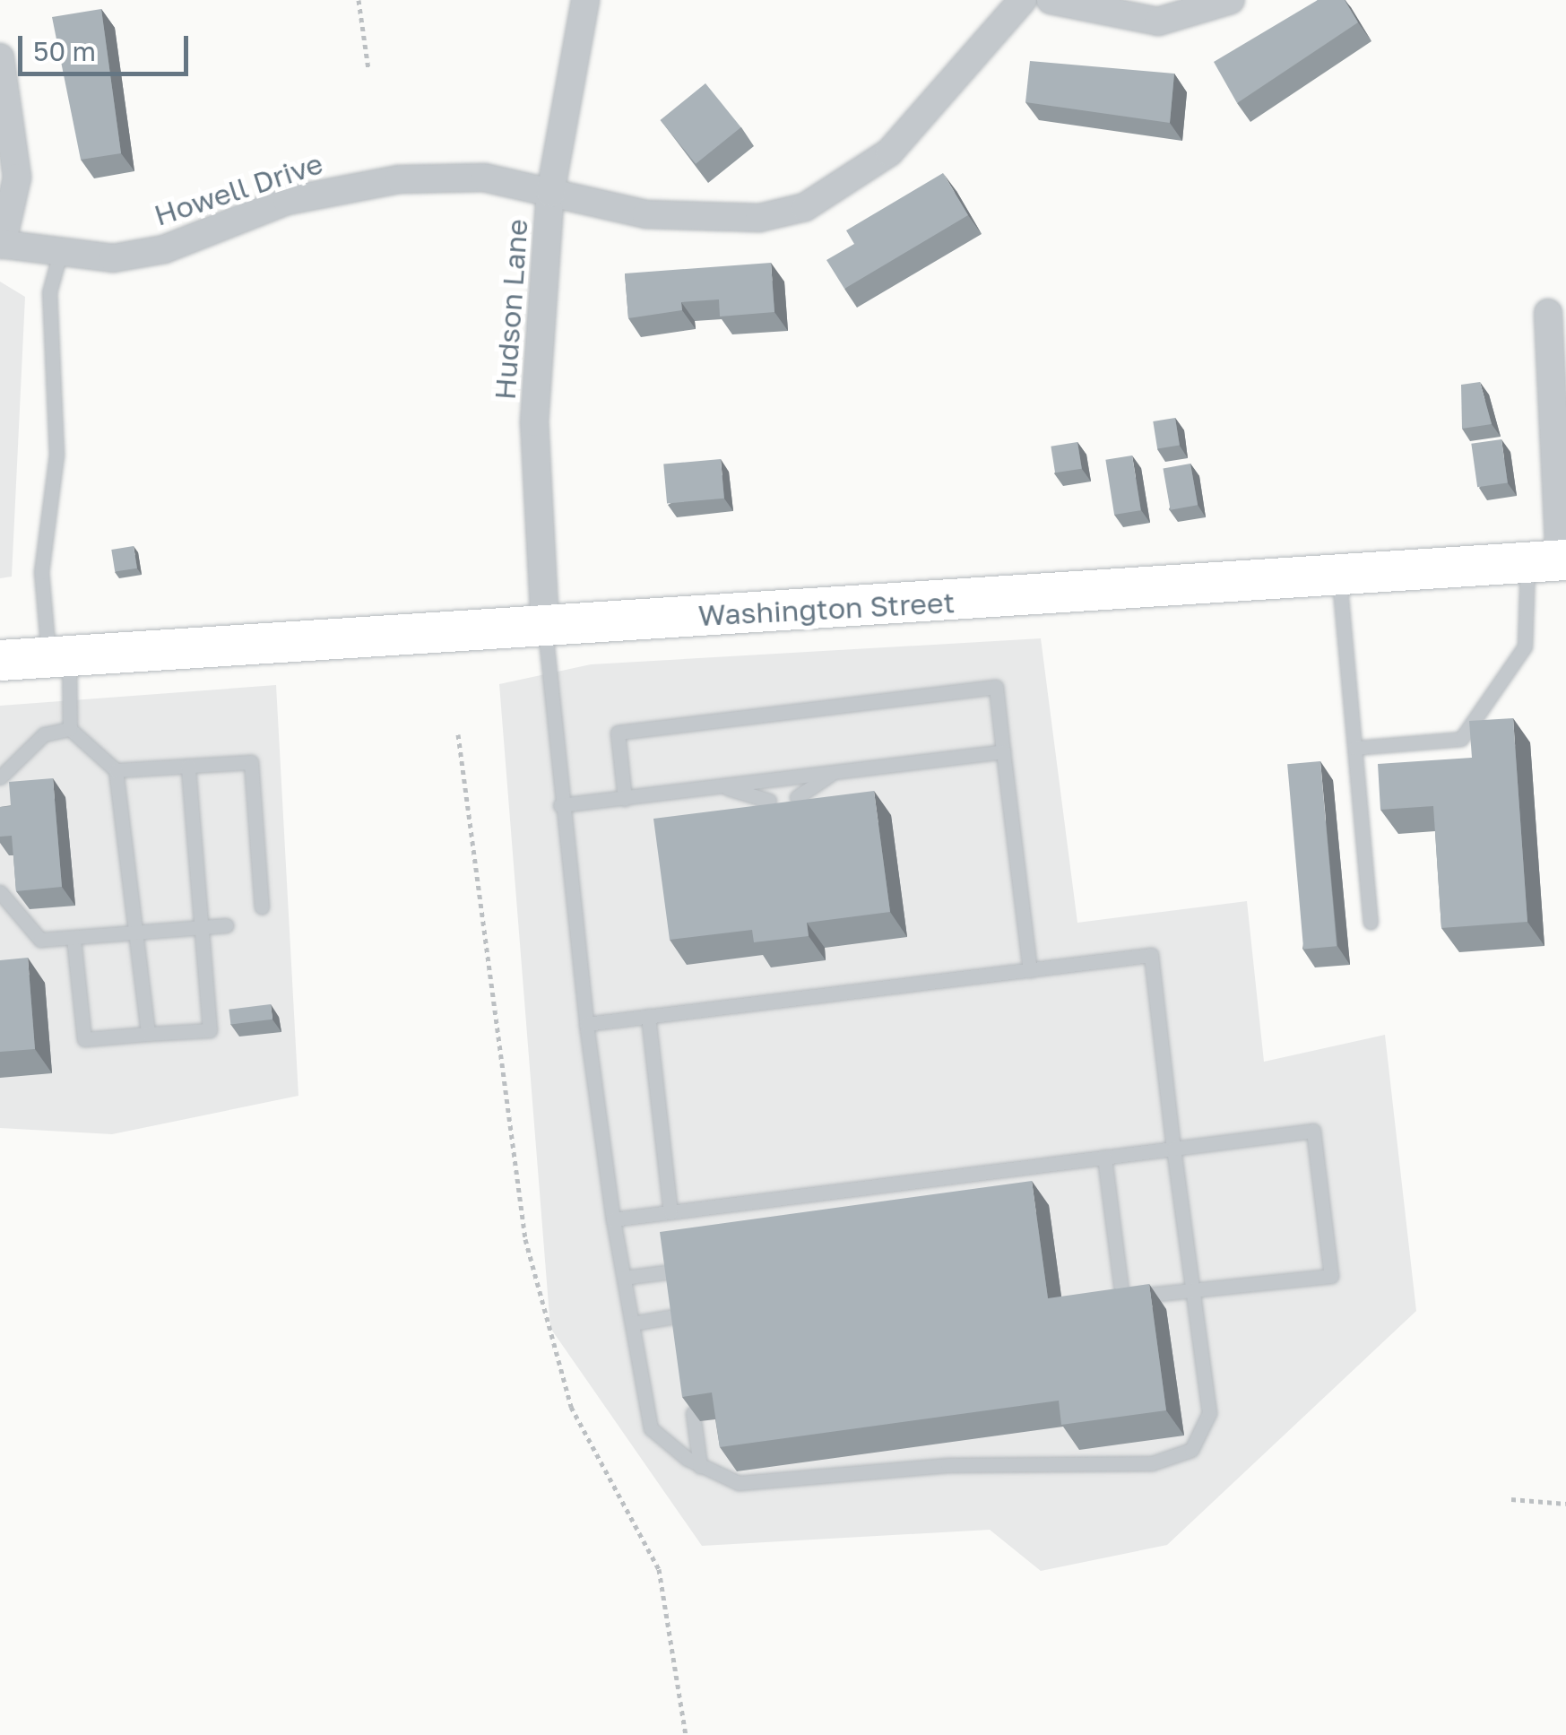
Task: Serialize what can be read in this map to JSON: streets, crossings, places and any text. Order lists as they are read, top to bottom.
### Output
{
  "streets": {
    "main road": ["Washington Street"],
    "street": ["Howell Drive", "Hudson Lane"]
  },
  "crossings": [
    ["Howell Drive", "Hudson Lane"],
    ["Hudson Lane", "Washington Street"]
  ],
  "scale_bar": "50 m"
}
